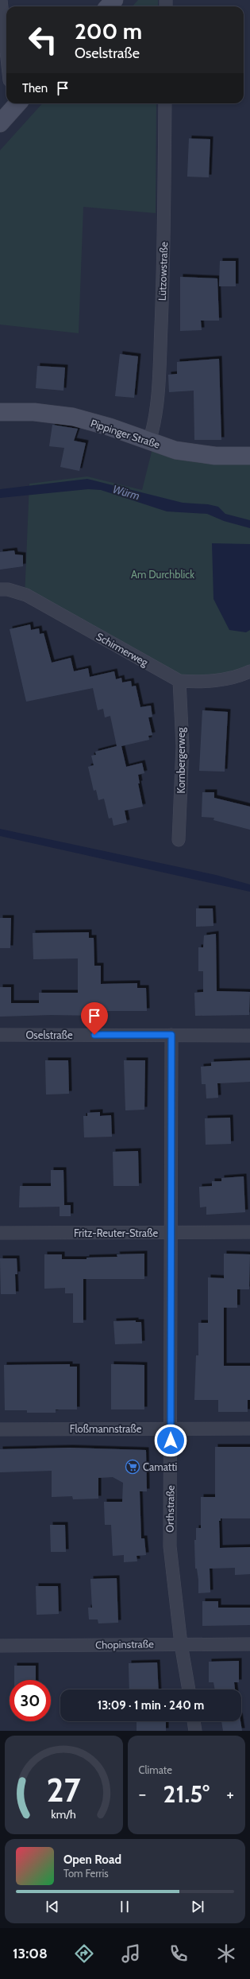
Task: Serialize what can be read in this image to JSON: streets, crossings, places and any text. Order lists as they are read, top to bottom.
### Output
{
  "streets": {
    "main road": ["Pippinger Straße"],
    "street": [
      "Lützowstraße",
      "Schirmerweg",
      "Kornbergerweg",
      "Oselstraße",
      "Fritz-Reuter-Straße",
      "Floßmannstraße",
      "Orthstraße",
      "Chopinstraße"
    ]
  },
  "crossings": [
    ["Lützowstraße", "Pippinger Straße"],
    ["Schirmerweg", "Kornbergerweg"],
    ["Oselstraße", "Orthstraße"],
    ["Fritz-Reuter-Straße", "Orthstraße"],
    ["Floßmannstraße", "Orthstraße"],
    ["Orthstraße", "Chopinstraße"]
  ],
  "water": ["Würm"],
  "parks": ["Am Durchblick"],
  "places": {
    "supermarket": ["Camatti"]
  },
  "page": {
    "turn": ["200 m", "Oselstraße"],
    "then": "Then",
    "limit": "30",
    "trip": "13:09 · 1 min · 240 m",
    "tile": "Climate",
    "heat": ["−", "21.5°", "+"],
    "song": ["Open Road", "Tom Ferris"],
    "tabs": "13:08",
    "gauge": ["27", "km/h"]
  }
}
